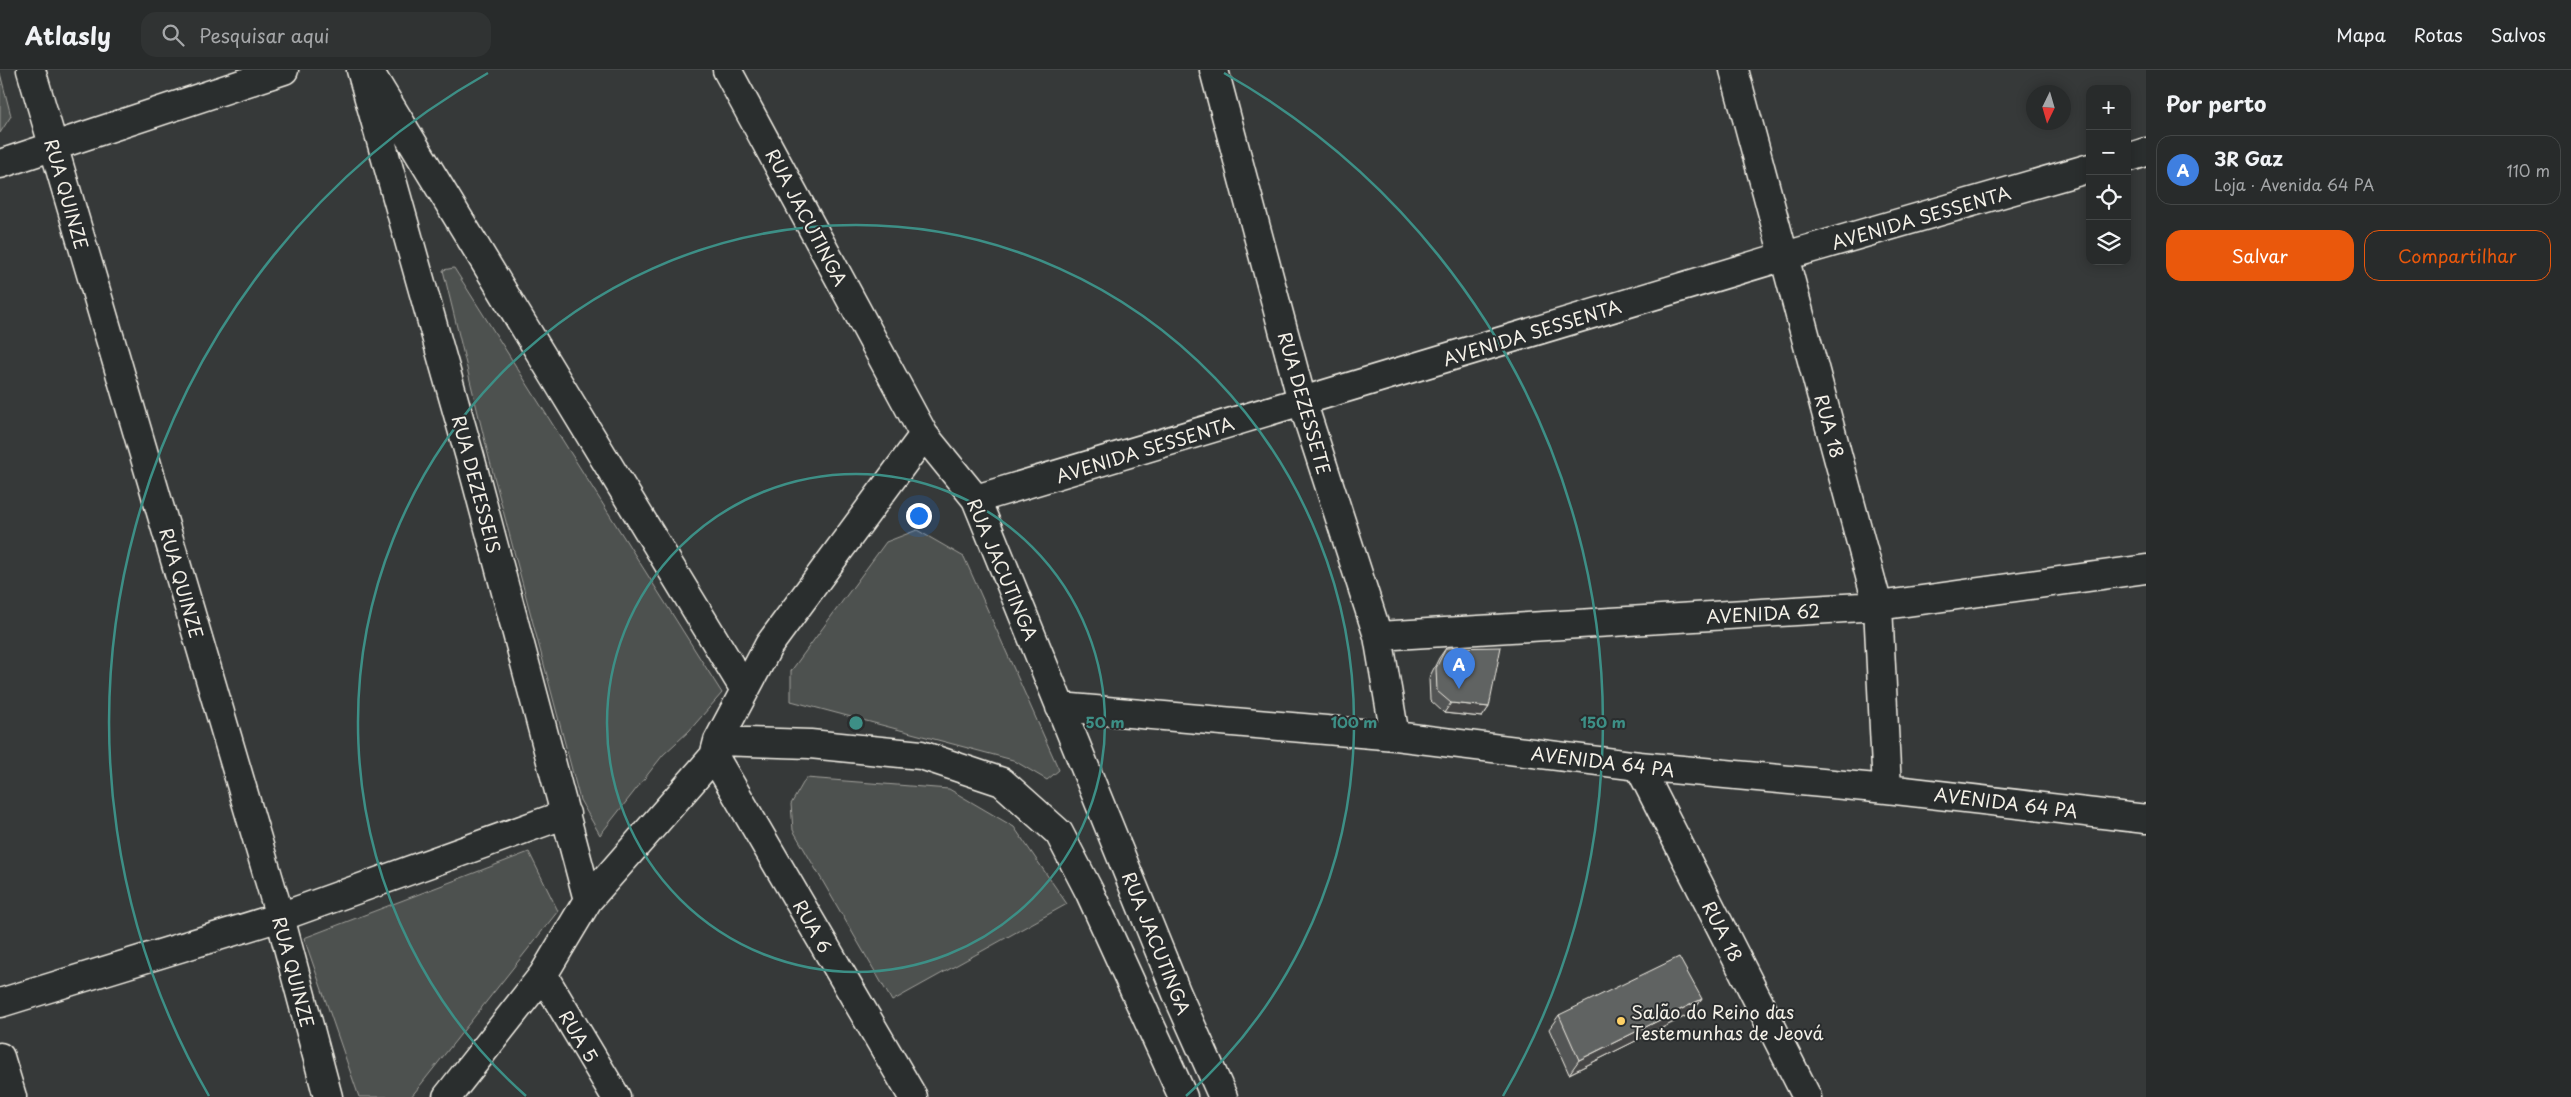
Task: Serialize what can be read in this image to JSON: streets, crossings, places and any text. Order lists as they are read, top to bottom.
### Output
{
  "streets": {
    "street": [
      "RUA QUINZE",
      "RUA JACUTINGA",
      "AVENIDA SESSENTA",
      "RUA DEZESSETE",
      "RUA 18",
      "RUA DEZESSEIS",
      "AVENIDA 62",
      "AVENIDA 64 PA",
      "RUA 6",
      "RUA 5"
    ]
  },
  "crossings": [
    ["RUA JACUTINGA", "AVENIDA SESSENTA"],
    ["RUA JACUTINGA", "AVENIDA 64 PA"],
    ["AVENIDA SESSENTA", "RUA DEZESSETE"],
    ["AVENIDA SESSENTA", "RUA 18"],
    ["RUA DEZESSETE", "AVENIDA 62"],
    ["RUA DEZESSETE", "AVENIDA 64 PA"],
    ["RUA 18", "AVENIDA 62"],
    ["RUA 18", "AVENIDA 64 PA"]
  ],
  "places": ["Salão do Reino das Testemunhas de Jeová"],
  "north": "bottom",
  "page": {
    "header": "Atlasly",
    "search": "Pesquisar aqui",
    "nav": ["Mapa", "Rotas", "Salvos"],
    "heading": "Por perto",
    "map_buttons": ["+", "−"],
    "list": [
      {
        "mark": "A",
        "name": "3R Gaz",
        "note": "Loja · Avenida 64 PA",
        "value": "110 m"
      }
    ],
    "buttons": ["Salvar", "Compartilhar"],
    "pins": "A"
  },
  "rings": ["50 m", "100 m", "150 m"]
}
